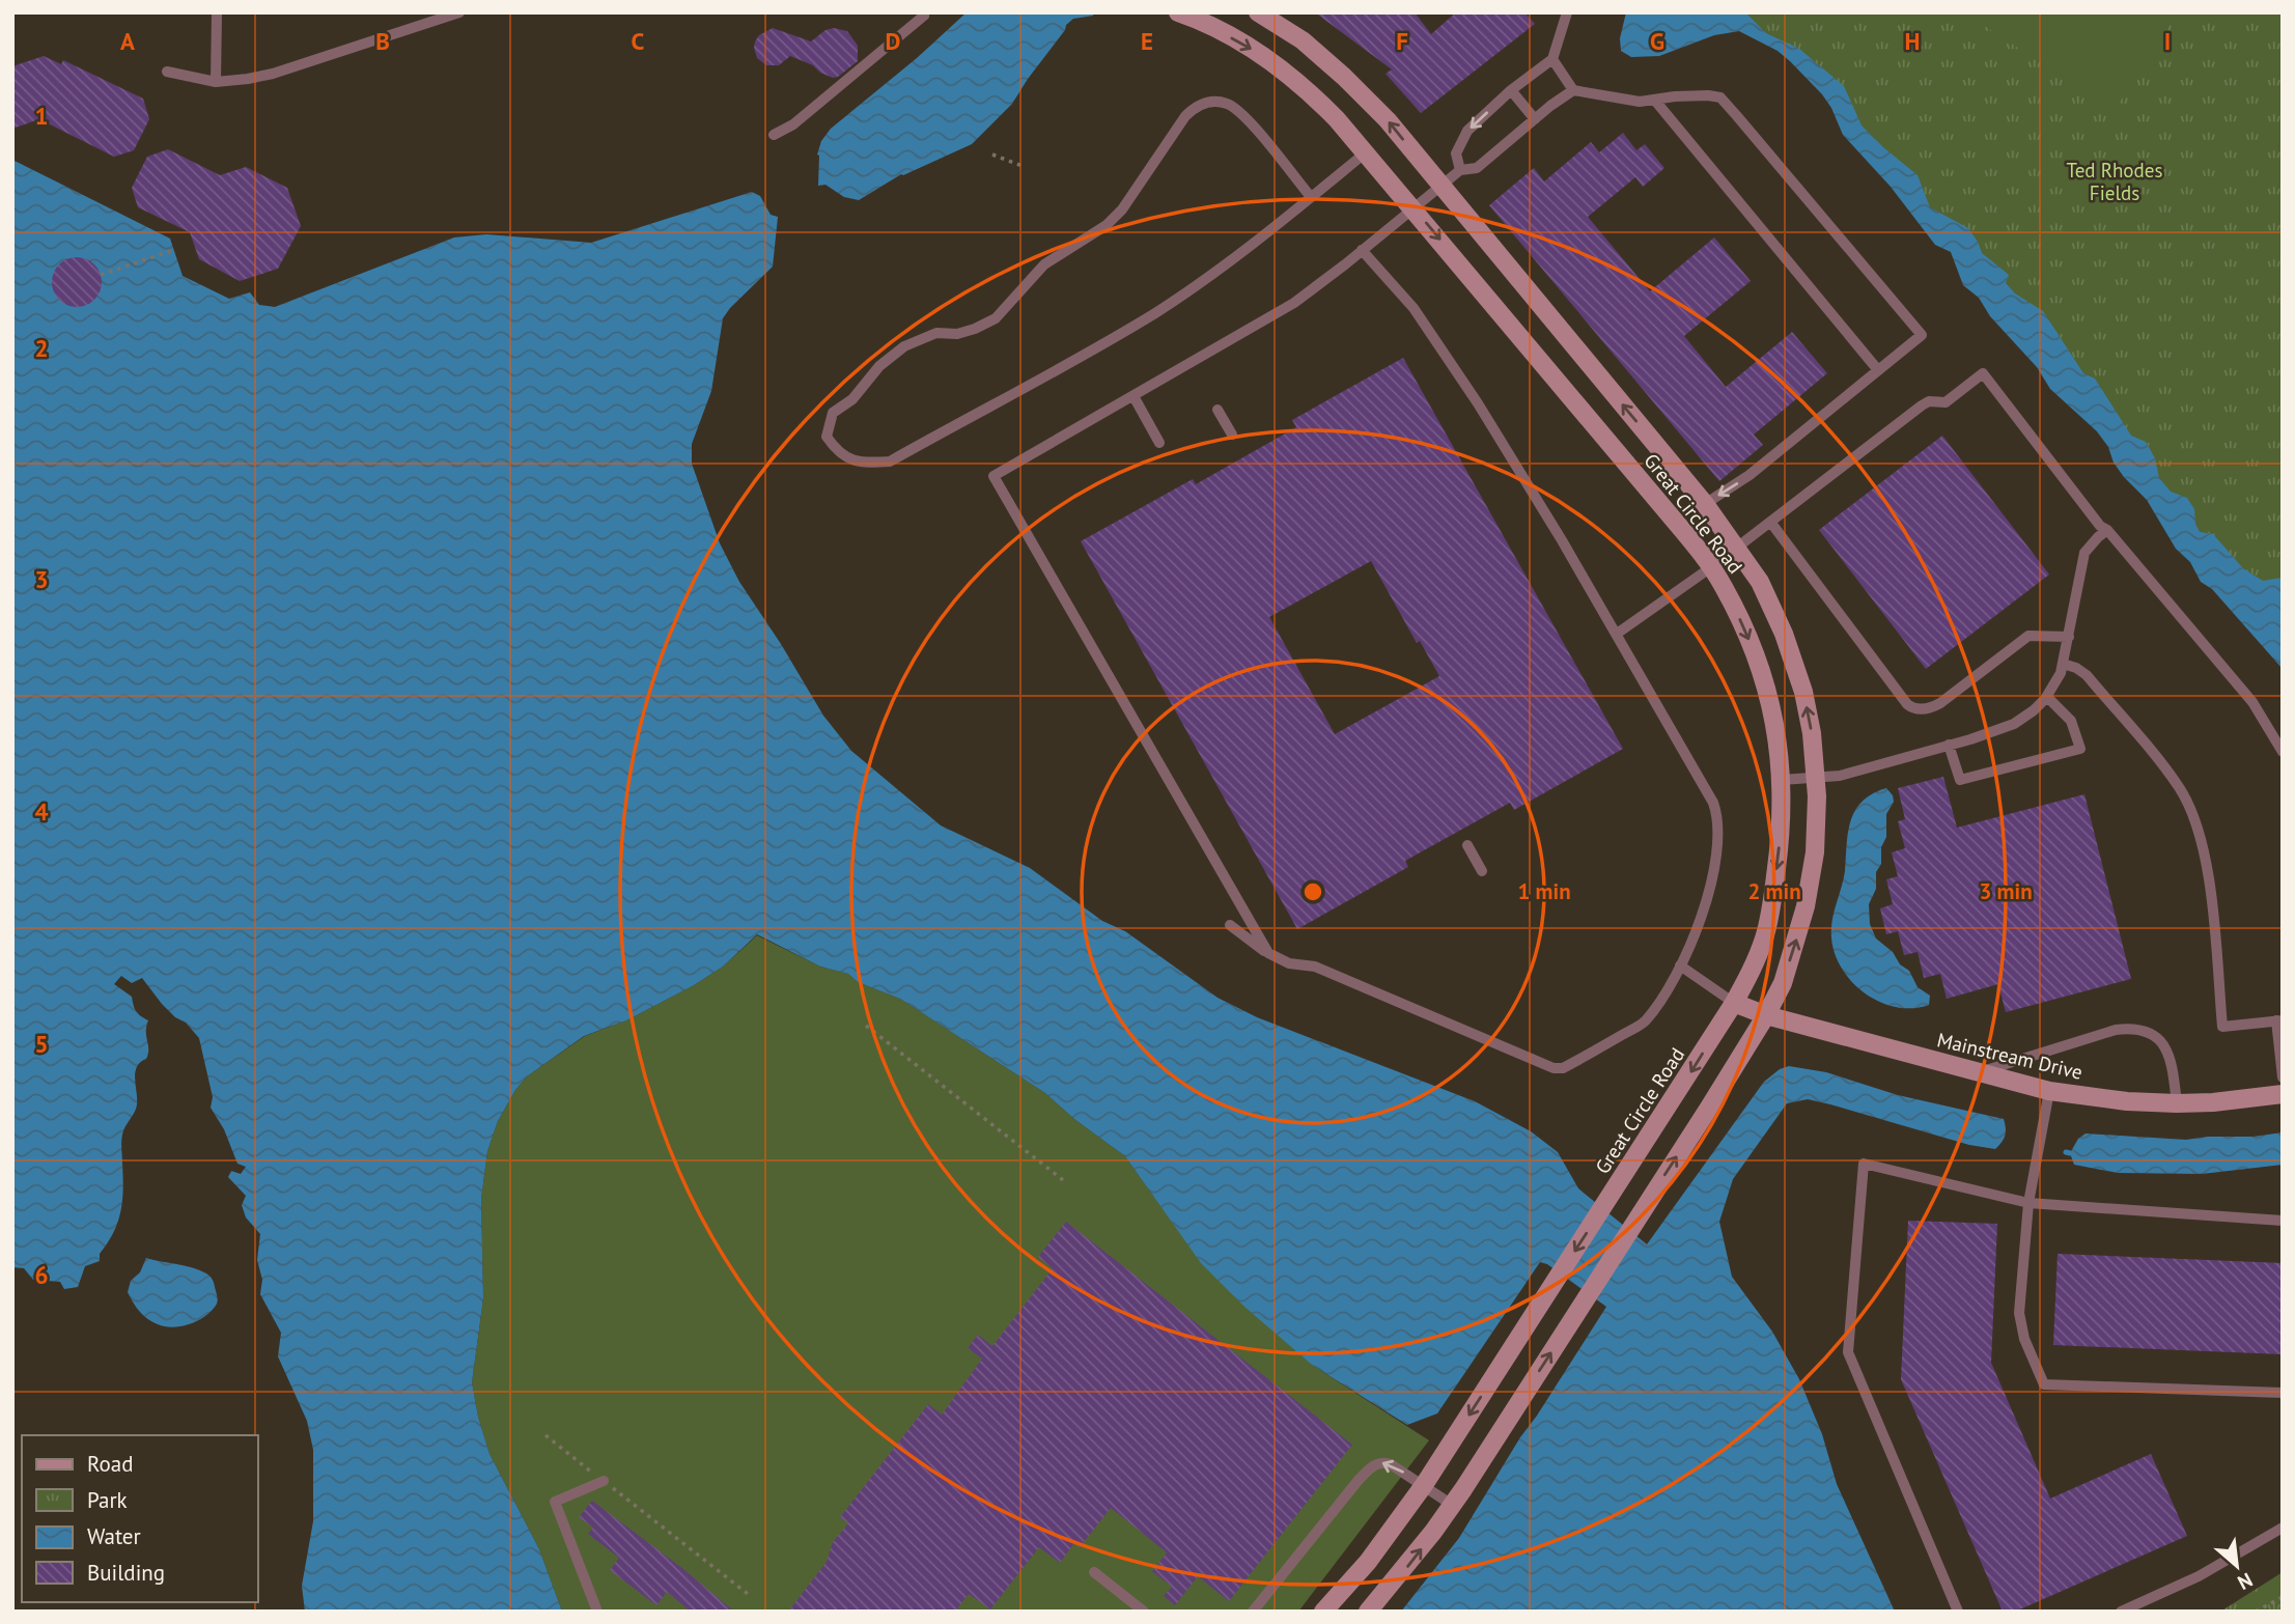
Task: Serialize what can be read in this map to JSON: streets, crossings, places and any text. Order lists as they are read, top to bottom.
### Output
{
  "streets": {
    "street": ["Great Circle Road", "Mainstream Drive"]
  },
  "crossings": [
    ["Great Circle Road", "Mainstream Drive"]
  ],
  "parks": ["Ted Rhodes Fields"],
  "legend": [
    "Road",
    "Park",
    "Water",
    "Building"
  ],
  "north": "bottom right",
  "grid": {
    "columns": [
      "A",
      "B",
      "C",
      "D",
      "E",
      "F",
      "G",
      "H",
      "I"
    ],
    "rows": [
      "1",
      "2",
      "3",
      "4",
      "5",
      "6"
    ]
  },
  "rings": ["1 min", "2 min", "3 min"]
}
